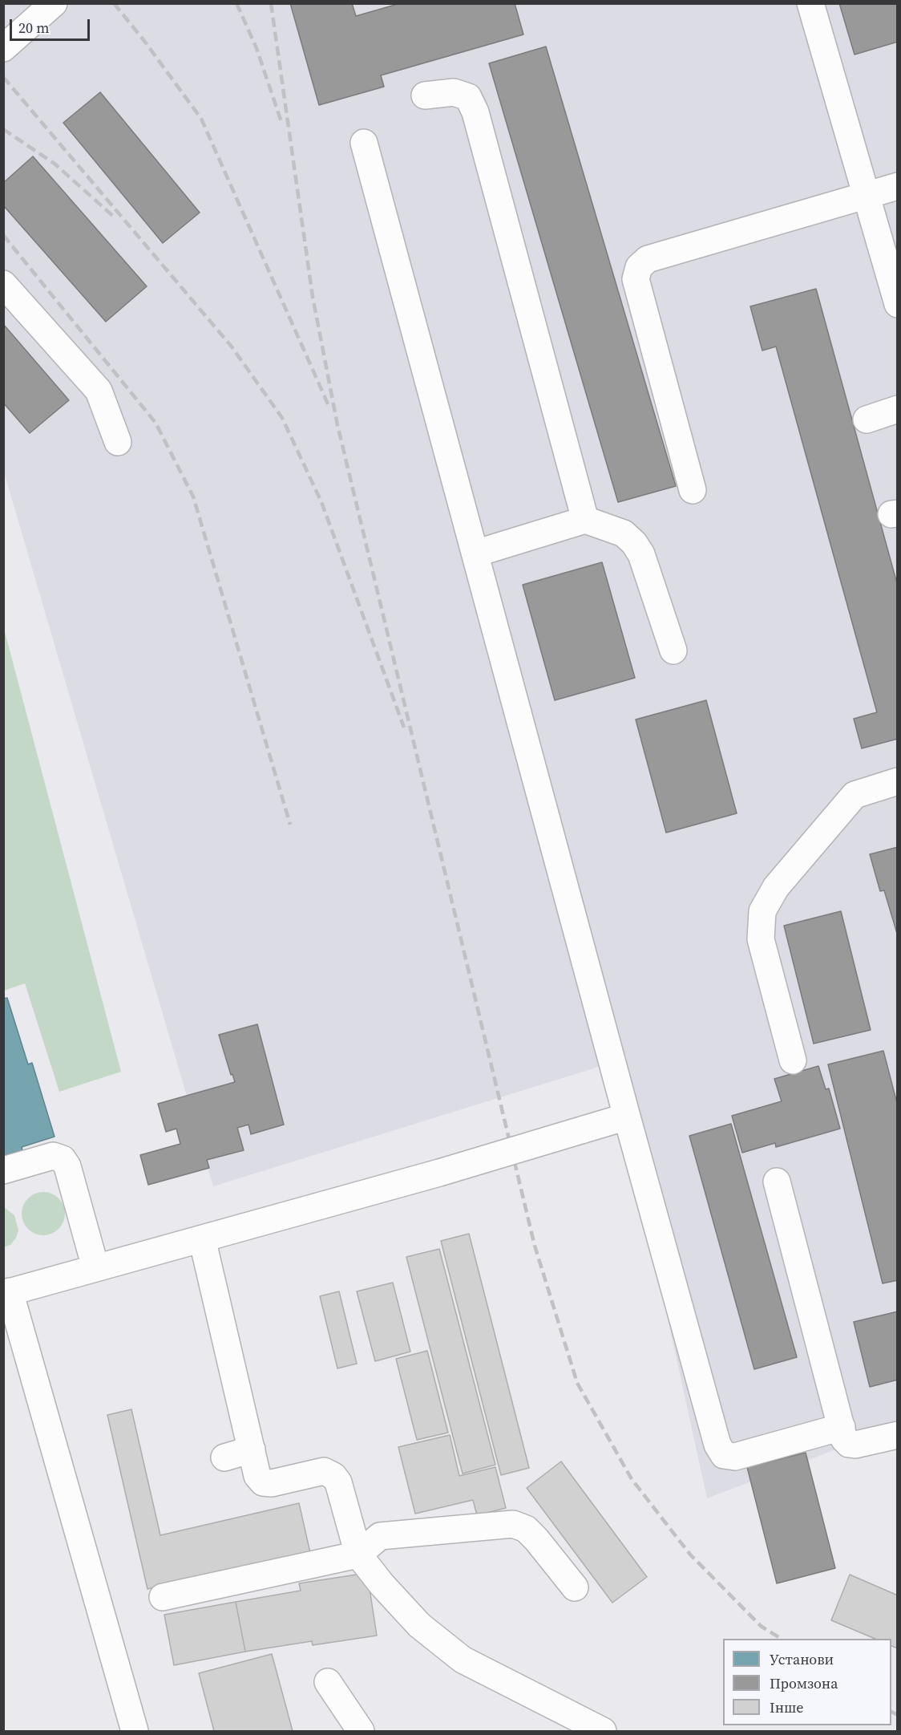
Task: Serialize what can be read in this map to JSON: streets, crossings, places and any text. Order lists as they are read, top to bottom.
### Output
{
  "legend": ["Установи", "Промзона", "Інше"],
  "scale_bar": "20 m"
}
